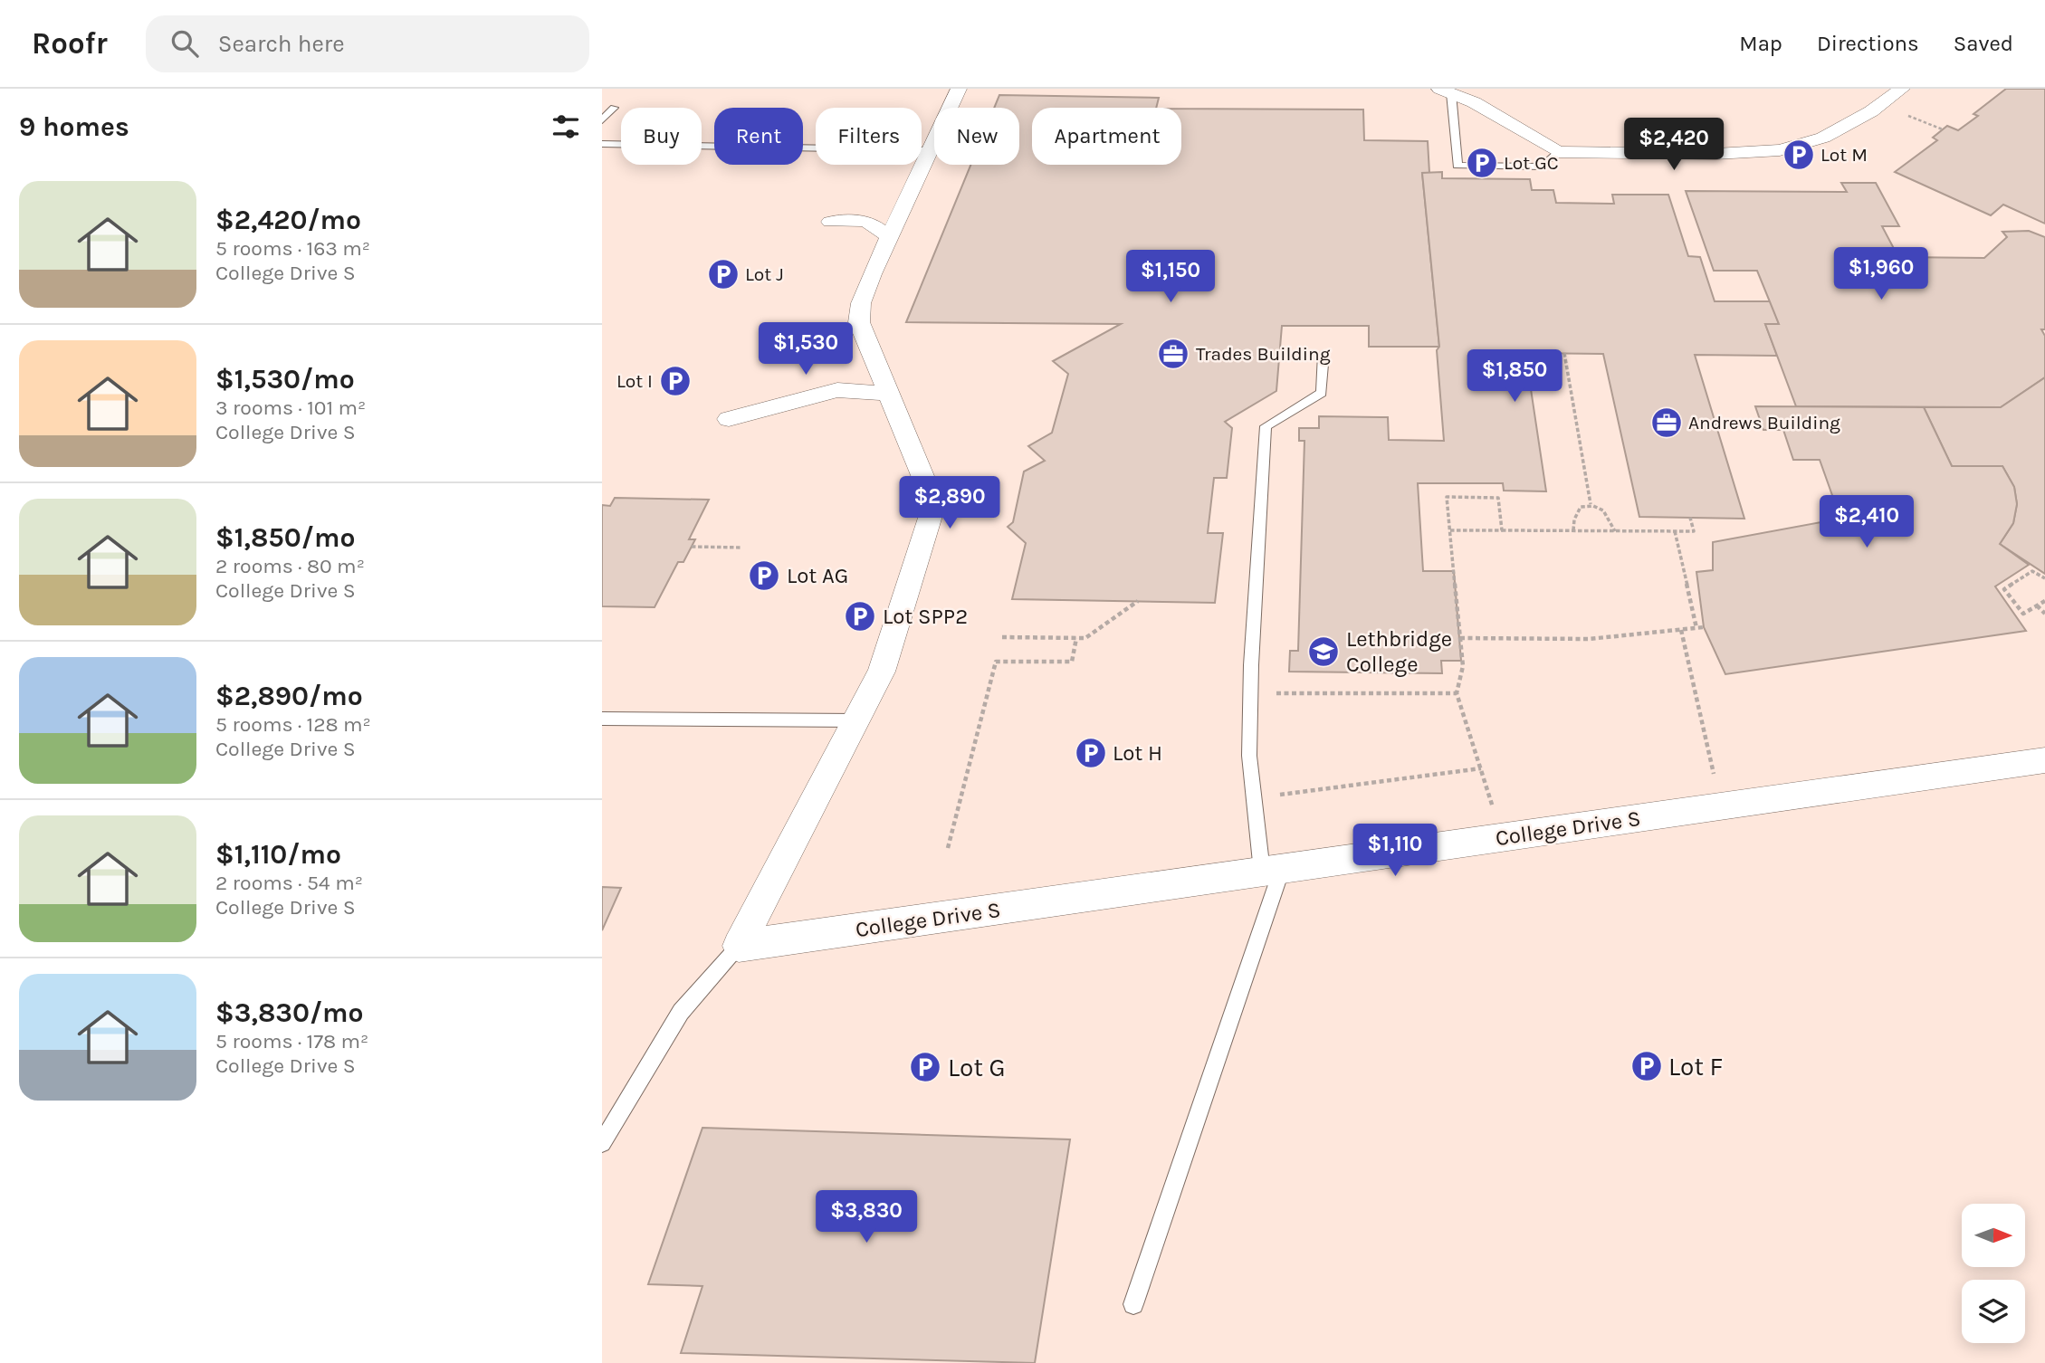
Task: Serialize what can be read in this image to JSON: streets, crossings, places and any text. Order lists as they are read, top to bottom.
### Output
{
  "streets": {
    "street": ["College Drive S"]
  },
  "places": {
    "parking": [
      "Lot M",
      "Lot GC",
      "Lot J",
      "Lot I",
      "Lot AG",
      "Lot SPP2",
      "Lot H",
      "Lot F",
      "Lot G"
    ],
    "office": ["Trades Building", "Andrews Building"],
    "school or university": ["Lethbridge College"]
  },
  "north": "right",
  "page": {
    "header": "Roofr",
    "search": "Search here",
    "nav": ["Map", "Directions", "Saved"],
    "heading": "9 homes",
    "chip": [
      "Buy",
      "Rent",
      "Filters",
      "New",
      "Apartment"
    ],
    "price": [
      "$2,420",
      "$1,960",
      "$1,150",
      "$1,530",
      "$1,850",
      "$2,890",
      "$2,410",
      "$1,110",
      "$3,830"
    ],
    "list": [
      {
        "name": "$2,420/mo",
        "note": "5 rooms · 163 m² · College Drive S"
      },
      {
        "name": "$1,530/mo",
        "note": "3 rooms · 101 m² · College Drive S"
      },
      {
        "name": "$1,850/mo",
        "note": "2 rooms · 80 m² · College Drive S"
      },
      {
        "name": "$2,890/mo",
        "note": "5 rooms · 128 m² · College Drive S"
      },
      {
        "name": "$1,110/mo",
        "note": "2 rooms · 54 m² · College Drive S"
      },
      {
        "name": "$3,830/mo",
        "note": "5 rooms · 178 m² · College Drive S"
      }
    ]
  }
}
